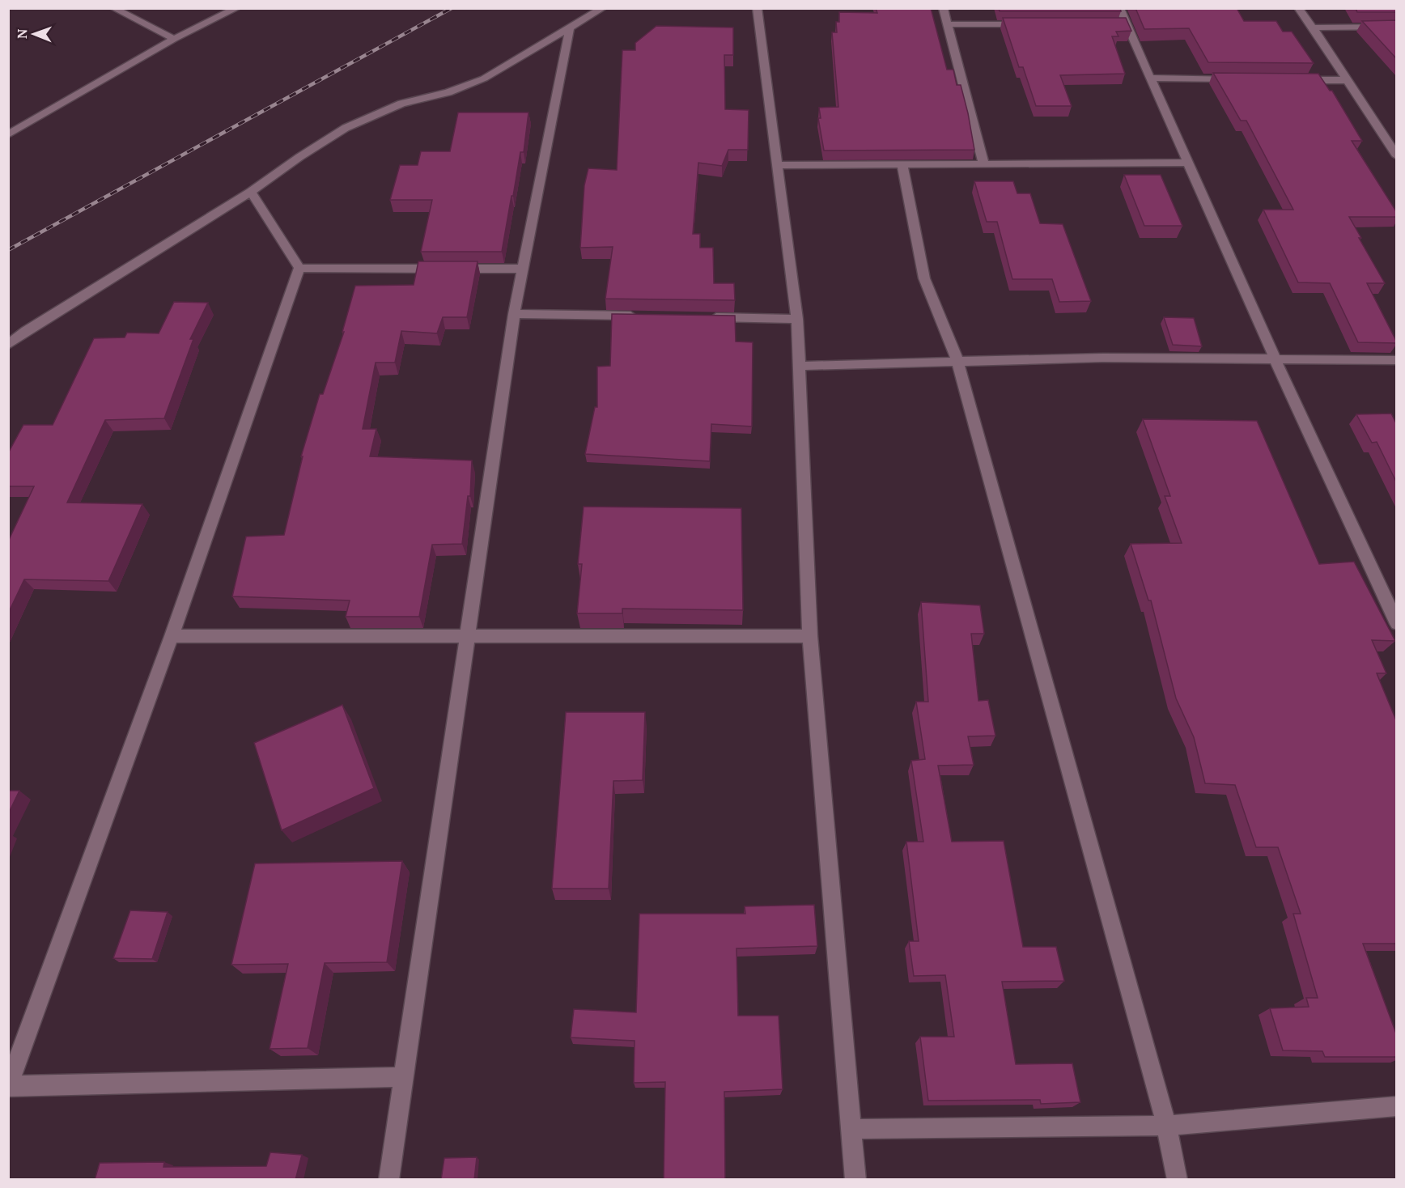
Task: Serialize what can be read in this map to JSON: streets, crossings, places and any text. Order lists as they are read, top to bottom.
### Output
{
  "north": "left"
}
